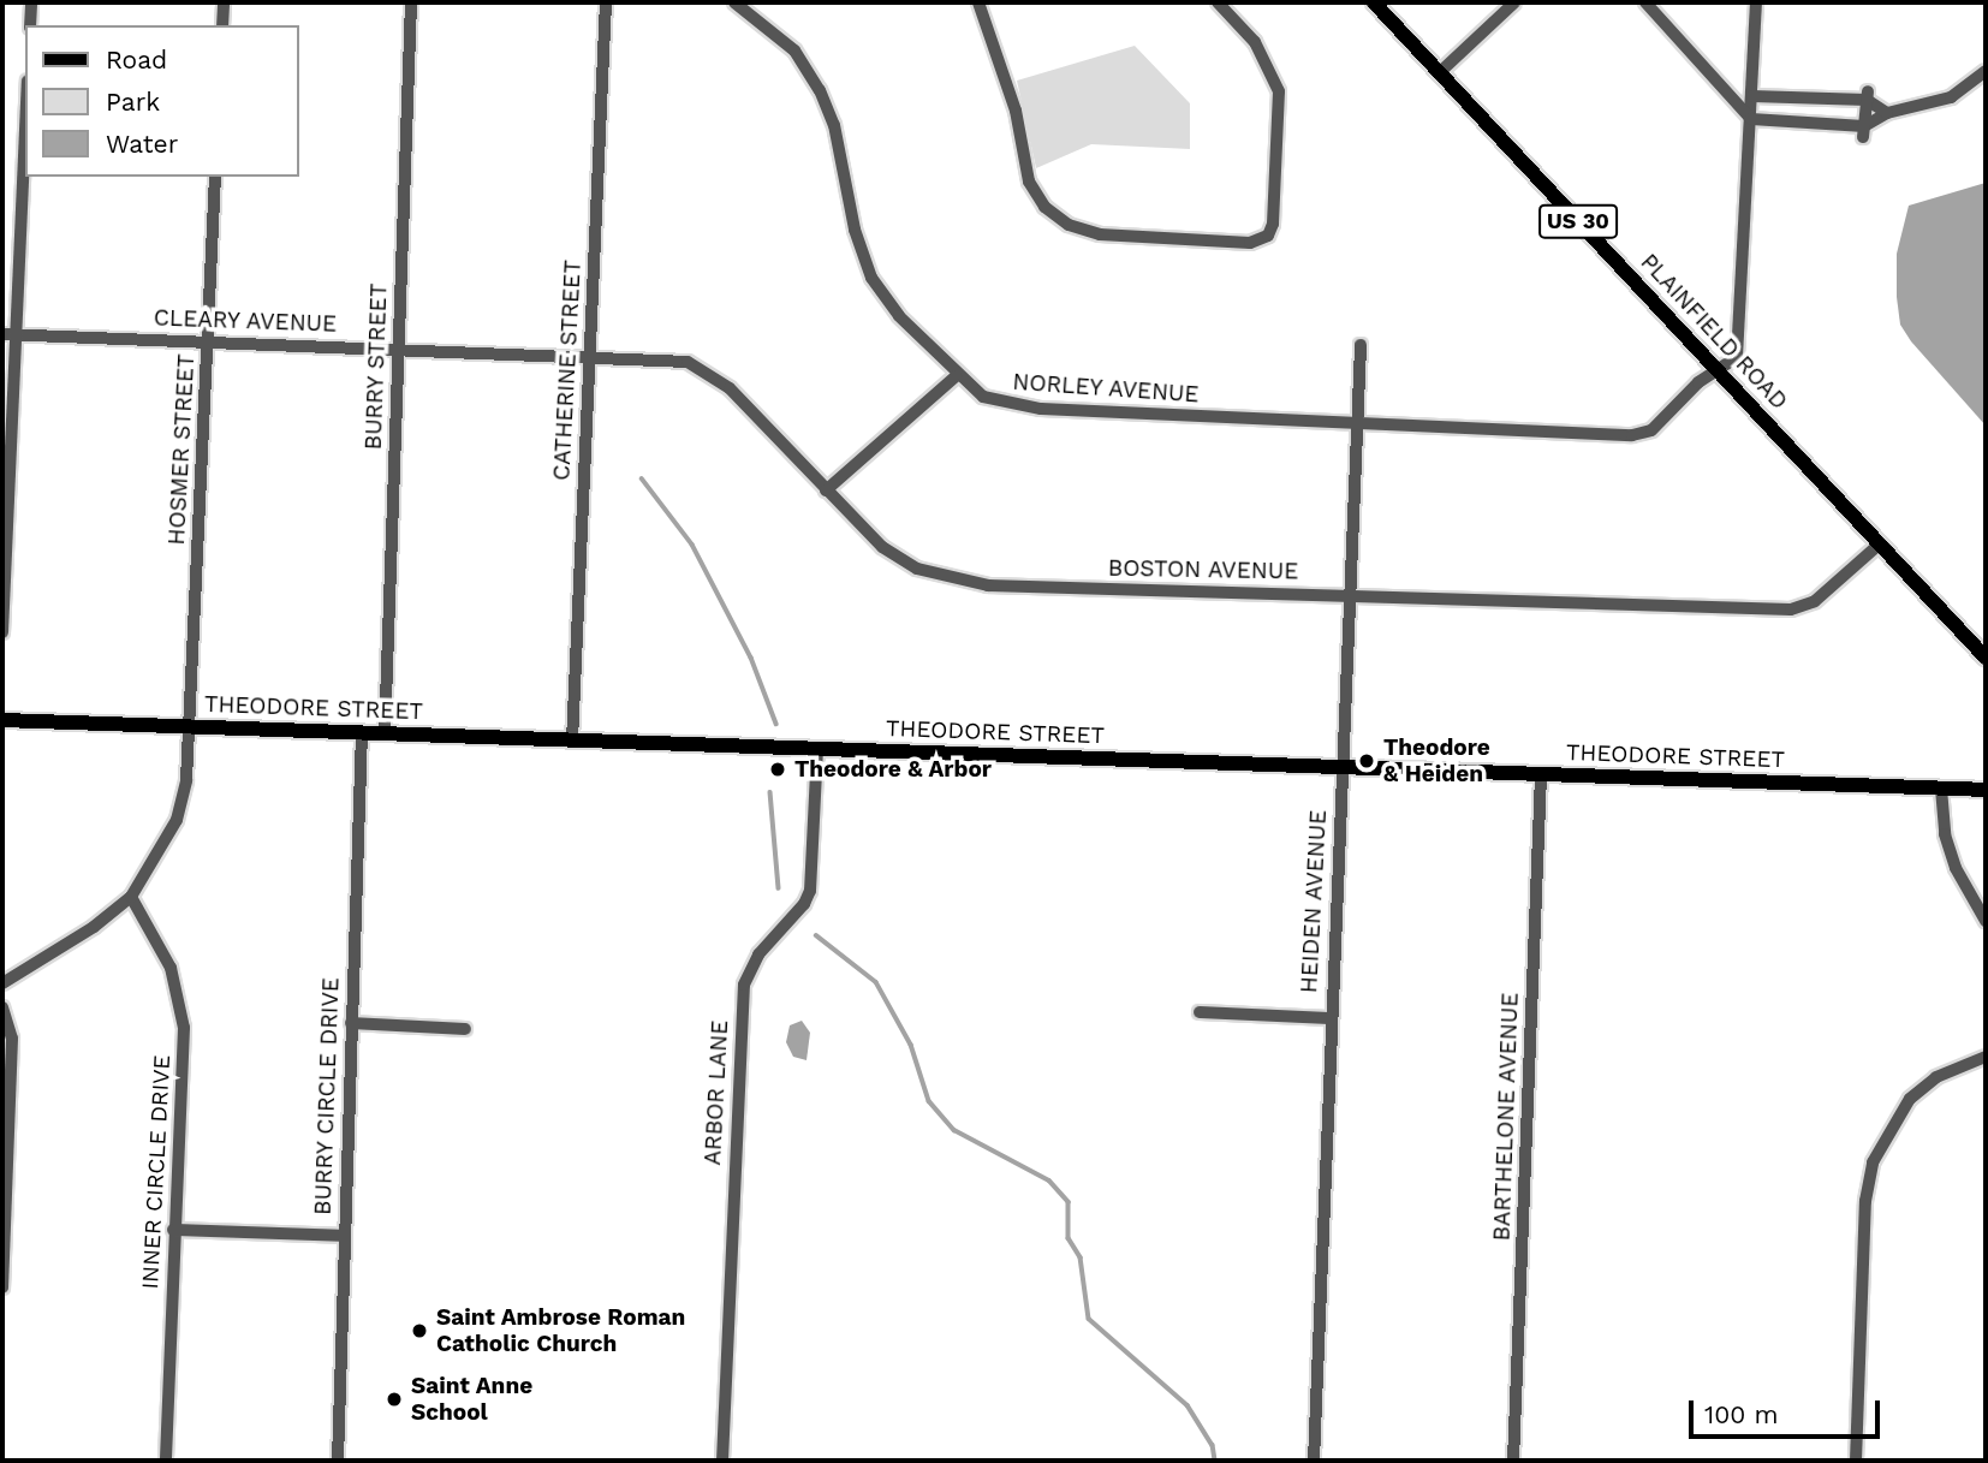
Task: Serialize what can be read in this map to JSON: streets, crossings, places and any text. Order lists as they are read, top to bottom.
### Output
{
  "streets": {
    "main road": ["US 30", "PLAINFIELD ROAD", "THEODORE STREET"],
    "street": [
      "CLEARY AVENUE",
      "BURRY STREET",
      "CATHERINE STREET",
      "NORLEY AVENUE",
      "HOSMER STREET",
      "BOSTON AVENUE",
      "HEIDEN AVENUE",
      "ARBOR LANE",
      "BURRY CIRCLE DRIVE",
      "BARTHELONE AVENUE",
      "INNER CIRCLE DRIVE"
    ]
  },
  "crossings": [
    ["CLEARY AVENUE", "BURRY STREET"],
    ["CLEARY AVENUE", "CATHERINE STREET"],
    ["CLEARY AVENUE", "HOSMER STREET"],
    ["CLEARY AVENUE", "BOSTON AVENUE"],
    ["PLAINFIELD ROAD", "BOSTON AVENUE"],
    ["BURRY STREET", "THEODORE STREET"],
    ["CATHERINE STREET", "BOSTON AVENUE"],
    ["CATHERINE STREET", "THEODORE STREET"],
    ["NORLEY AVENUE", "HEIDEN AVENUE"],
    ["HOSMER STREET", "THEODORE STREET"],
    ["HOSMER STREET", "INNER CIRCLE DRIVE"],
    ["BOSTON AVENUE", "HEIDEN AVENUE"],
    ["THEODORE STREET", "HEIDEN AVENUE"],
    ["THEODORE STREET", "ARBOR LANE"],
    ["THEODORE STREET", "BURRY CIRCLE DRIVE"],
    ["THEODORE STREET", "BARTHELONE AVENUE"]
  ],
  "places": [
    "Theodore & Heiden",
    "Theodore & Arbor",
    "Saint Ambrose Roman Catholic Church",
    "Saint Anne School"
  ],
  "legend": ["Road", "Park", "Water"],
  "scale_bar": "100 m"
}
